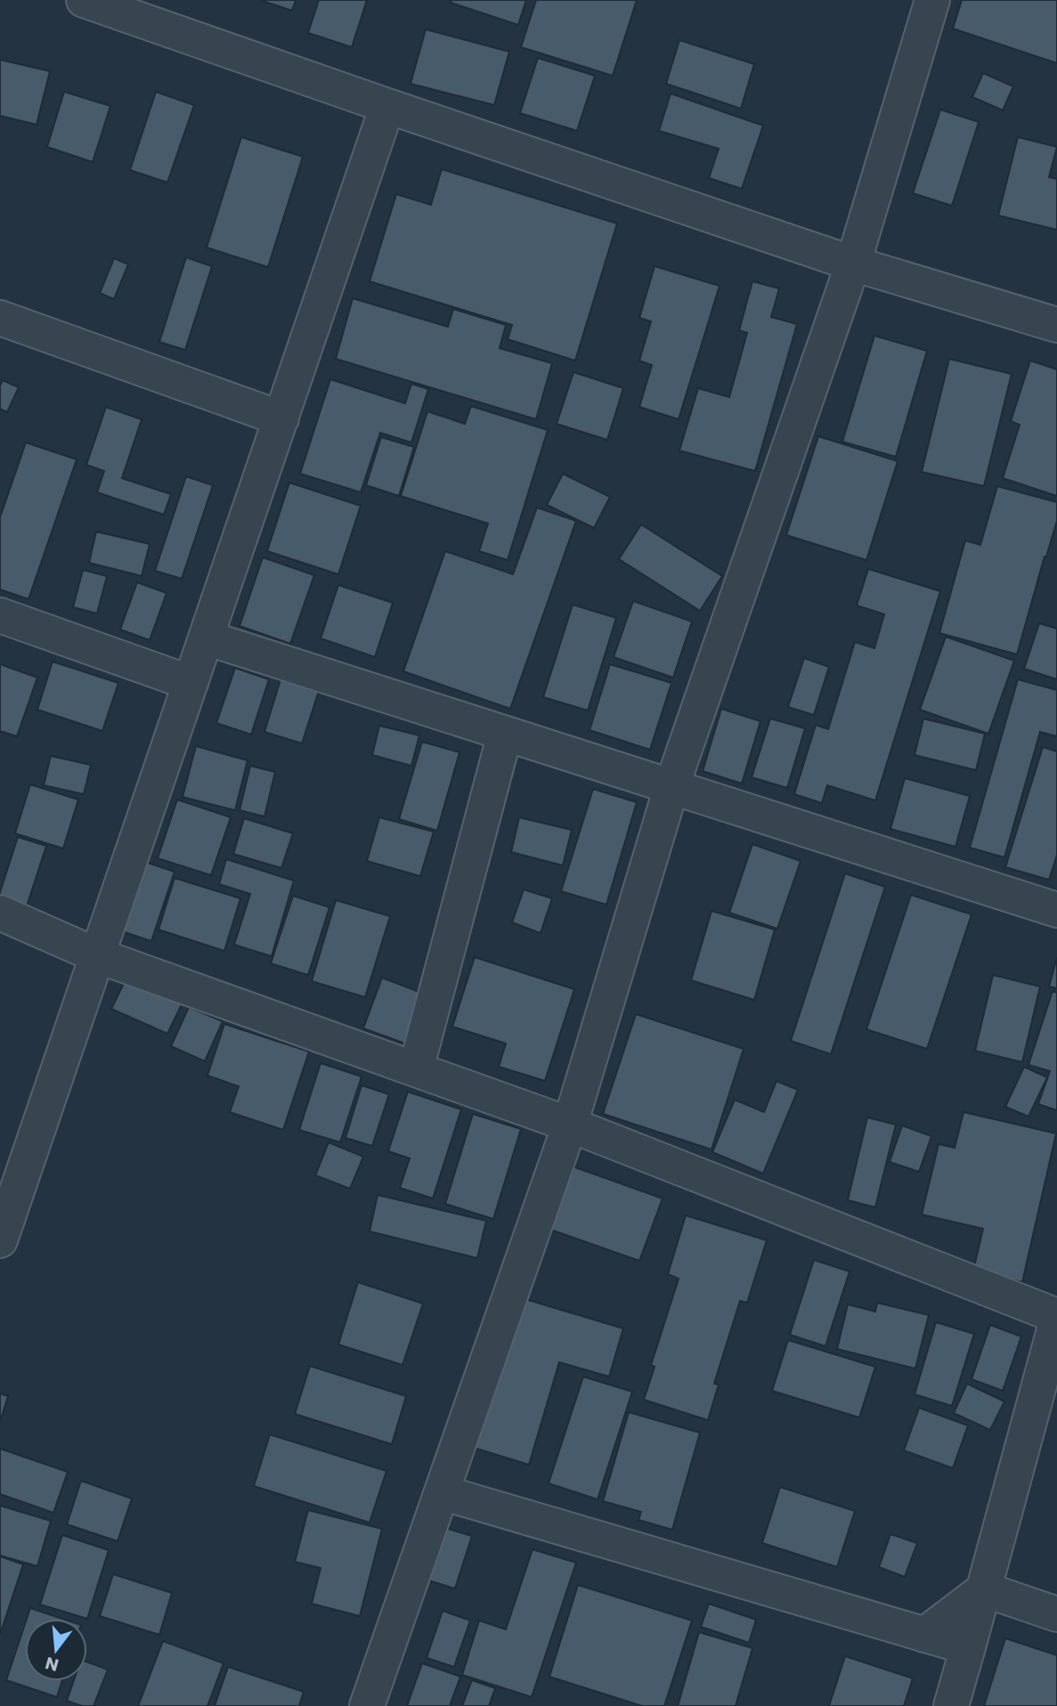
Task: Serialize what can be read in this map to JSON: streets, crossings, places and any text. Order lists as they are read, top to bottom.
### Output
{
  "north": "bottom"
}
